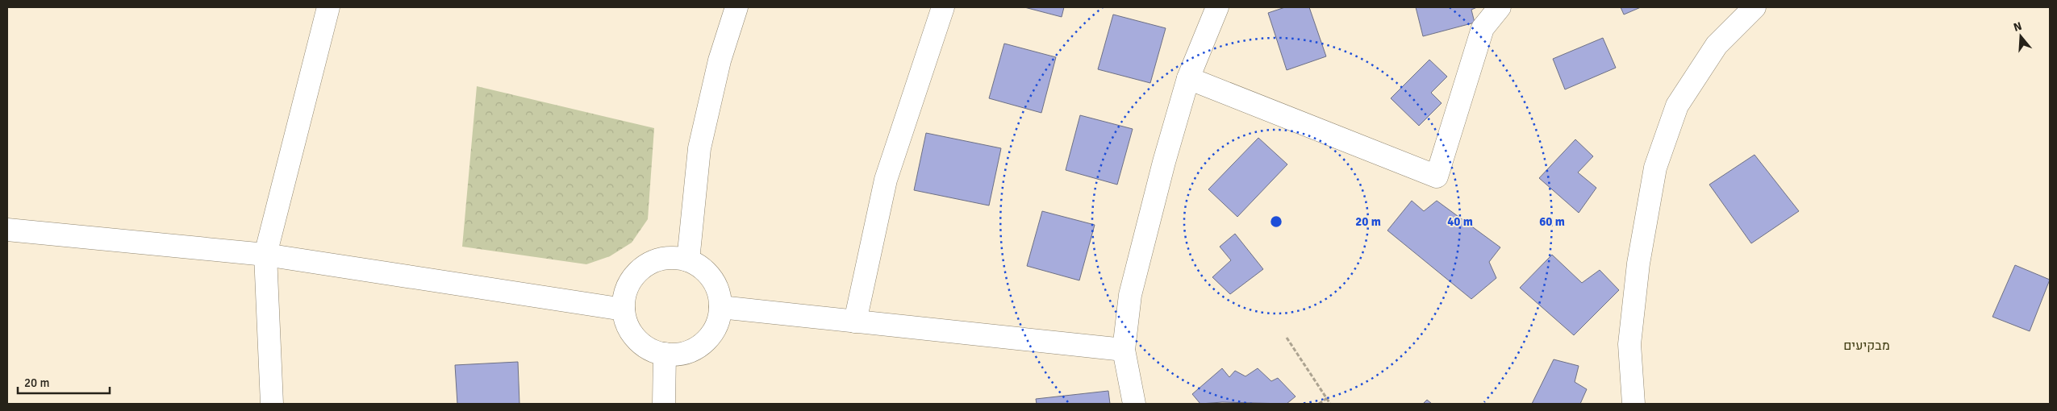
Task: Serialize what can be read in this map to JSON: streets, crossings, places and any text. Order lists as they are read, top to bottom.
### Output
{
  "districts": ["מבקיעים"],
  "scale_bar": "20 m",
  "north": "top",
  "rings": ["20 m", "40 m", "60 m"]
}
